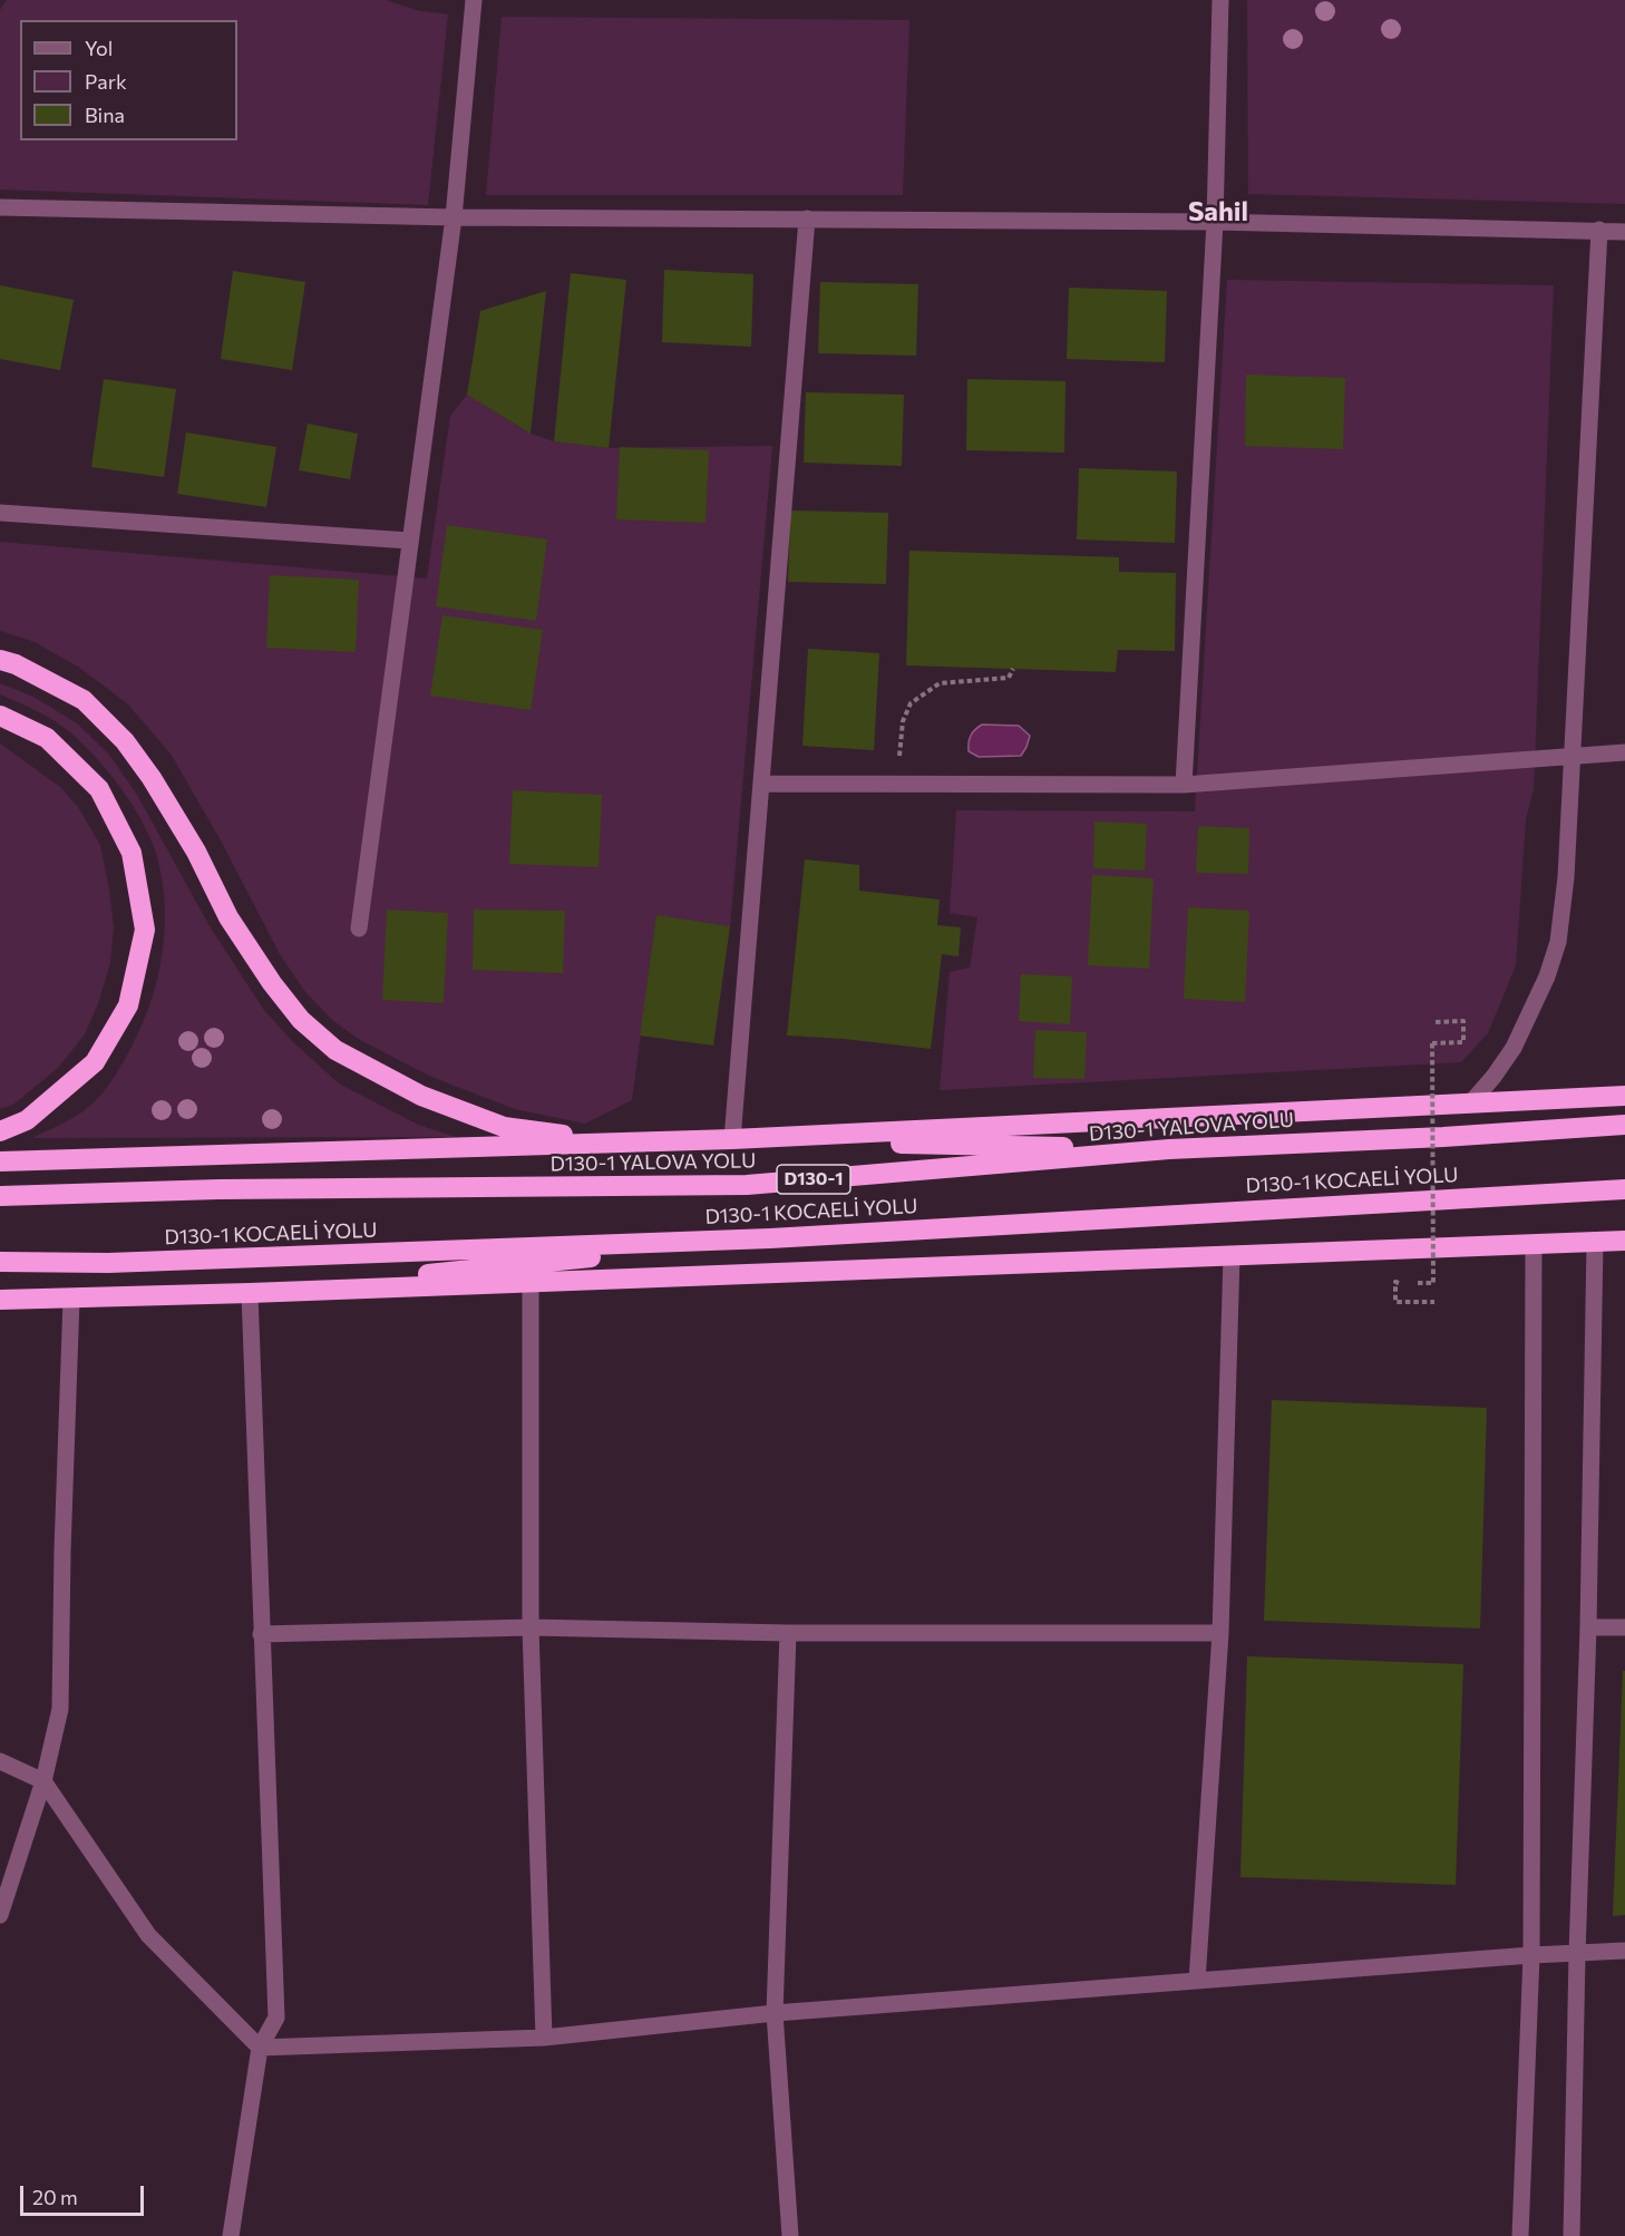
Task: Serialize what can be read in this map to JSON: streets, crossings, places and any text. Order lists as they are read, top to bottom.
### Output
{
  "streets": {
    "highway": ["D130-1 YALOVA YOLU", "D130-1", "D130-1 KOCAELİ YOLU"]
  },
  "districts": ["Sahil"],
  "legend": ["Yol", "Park", "Bina"],
  "scale_bar": "20 m"
}
